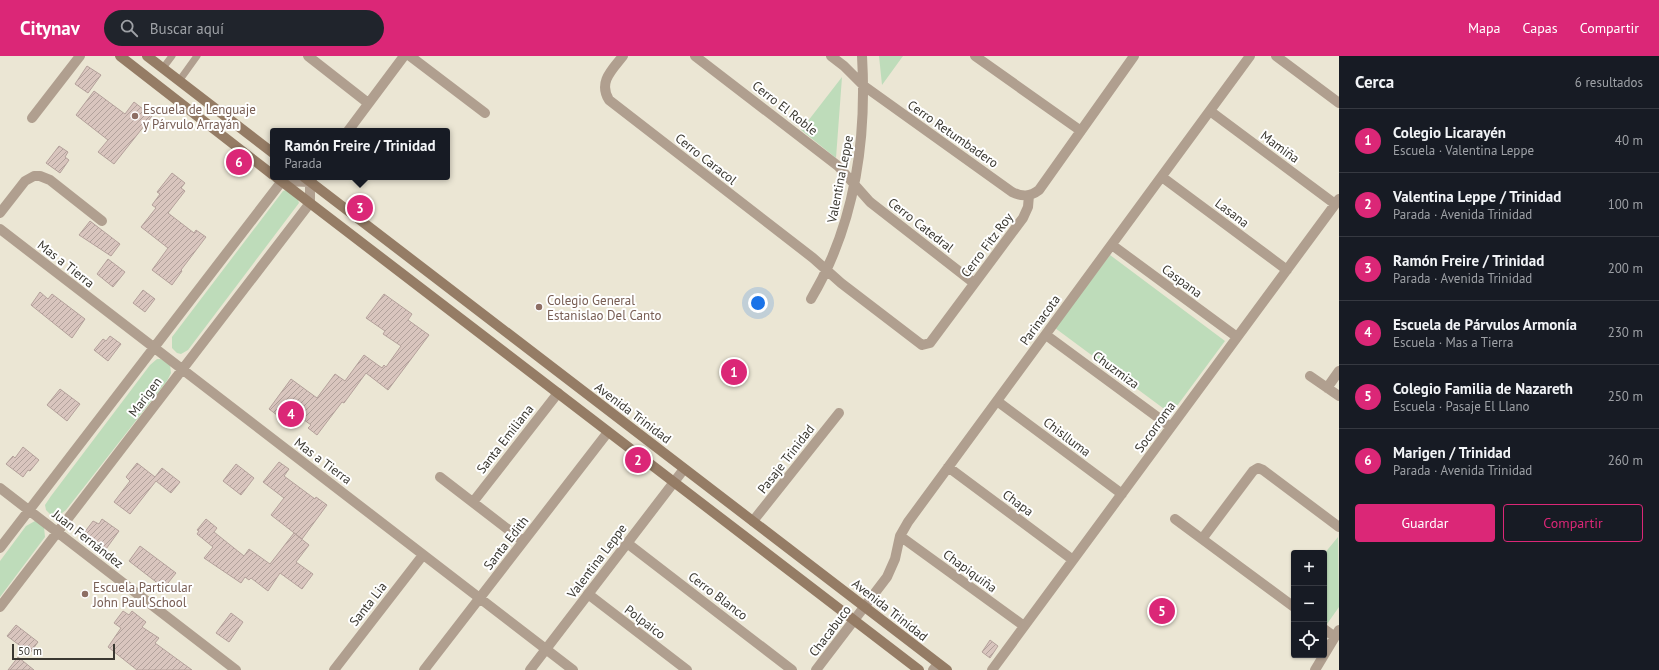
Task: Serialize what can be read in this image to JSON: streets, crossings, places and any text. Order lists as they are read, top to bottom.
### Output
{
  "streets": {
    "main road": ["Avenida Trinidad"],
    "street": [
      "Cerro El Roble",
      "Cerro Retumbadero",
      "Mamiña",
      "Cerro Caracol",
      "Valentina Leppe",
      "Lasana",
      "Cerro Catedral",
      "Cerro Fitz Roy",
      "Mas a Tierra",
      "Caspana",
      "Parinacota",
      "Chuzmiza",
      "Marigen",
      "Socorroma",
      "Chislluma",
      "Santa Emiliana",
      "Pasaje Trinidad",
      "Chapa",
      "Juan Fernández",
      "Santa Edith",
      "Chapiquiña",
      "Cerro Blanco",
      "Santa Lia",
      "Polpaico",
      "Chacabuco"
    ]
  },
  "crossings": [
    ["Cerro El Roble", "Valentina Leppe"],
    ["Cerro El Roble", "Cerro Catedral"],
    ["Cerro Retumbadero", "Valentina Leppe"],
    ["Cerro Retumbadero", "Cerro Fitz Roy"],
    ["Mamiña", "Parinacota"],
    ["Mamiña", "Socorroma"],
    ["Cerro Caracol", "Valentina Leppe"],
    ["Cerro Caracol", "Cerro Fitz Roy"],
    ["Valentina Leppe", "Cerro Catedral"],
    ["Valentina Leppe", "Cerro Fitz Roy"],
    ["Valentina Leppe", "Mas a Tierra"],
    ["Valentina Leppe", "Avenida Trinidad"],
    ["Valentina Leppe", "Cerro Blanco"],
    ["Valentina Leppe", "Polpaico"],
    ["Lasana", "Parinacota"],
    ["Lasana", "Socorroma"],
    ["Cerro Catedral", "Cerro Fitz Roy"],
    ["Mas a Tierra", "Marigen"],
    ["Mas a Tierra", "Santa Edith"],
    ["Mas a Tierra", "Santa Lia"],
    ["Caspana", "Parinacota"],
    ["Caspana", "Socorroma"],
    ["Parinacota", "Chuzmiza"],
    ["Parinacota", "Avenida Trinidad"],
    ["Parinacota", "Chislluma"],
    ["Parinacota", "Chapa"],
    ["Parinacota", "Chapiquiña"],
    ["Parinacota", "Chacabuco"],
    ["Chuzmiza", "Socorroma"],
    ["Marigen", "Juan Fernández"],
    ["Avenida Trinidad", "Pasaje Trinidad"],
    ["Avenida Trinidad", "Chacabuco"],
    ["Socorroma", "Chislluma"],
    ["Socorroma", "Chapa"],
    ["Socorroma", "Chapiquiña"]
  ],
  "places": ["Escuela de Lenguaje y Párvulo Arrayán", "Colegio General Estanislao Del Canto", "Escuela Particular John Paul School"],
  "scale_bar": "50 m",
  "page": {
    "header": "Citynav",
    "search": "Buscar aquí",
    "nav": ["Mapa", "Capas", "Compartir"],
    "heading": ["Cerca", "6 resultados"],
    "list": [
      {
        "mark": "1",
        "name": "Colegio Licarayén",
        "note": "Escuela · Valentina Leppe",
        "value": "40 m"
      },
      {
        "mark": "2",
        "name": "Valentina Leppe / Trinidad",
        "note": "Parada · Avenida Trinidad",
        "value": "100 m"
      },
      {
        "mark": "3",
        "name": "Ramón Freire / Trinidad",
        "note": "Parada · Avenida Trinidad",
        "value": "200 m"
      },
      {
        "mark": "4",
        "name": "Escuela de Párvulos Armonía",
        "note": "Escuela · Mas a Tierra",
        "value": "230 m"
      },
      {
        "mark": "5",
        "name": "Colegio Familia de Nazareth",
        "note": "Escuela · Pasaje El Llano",
        "value": "250 m"
      },
      {
        "mark": "6",
        "name": "Marigen / Trinidad",
        "note": "Parada · Avenida Trinidad",
        "value": "260 m"
      }
    ],
    "popup": ["Ramón Freire / Trinidad", "Parada"],
    "pins": [
      "6",
      "3",
      "1",
      "4",
      "2",
      "5"
    ],
    "buttons": ["Guardar", "Compartir"],
    "map_buttons": ["+", "−"],
    "scale": "50 m"
  }
}
